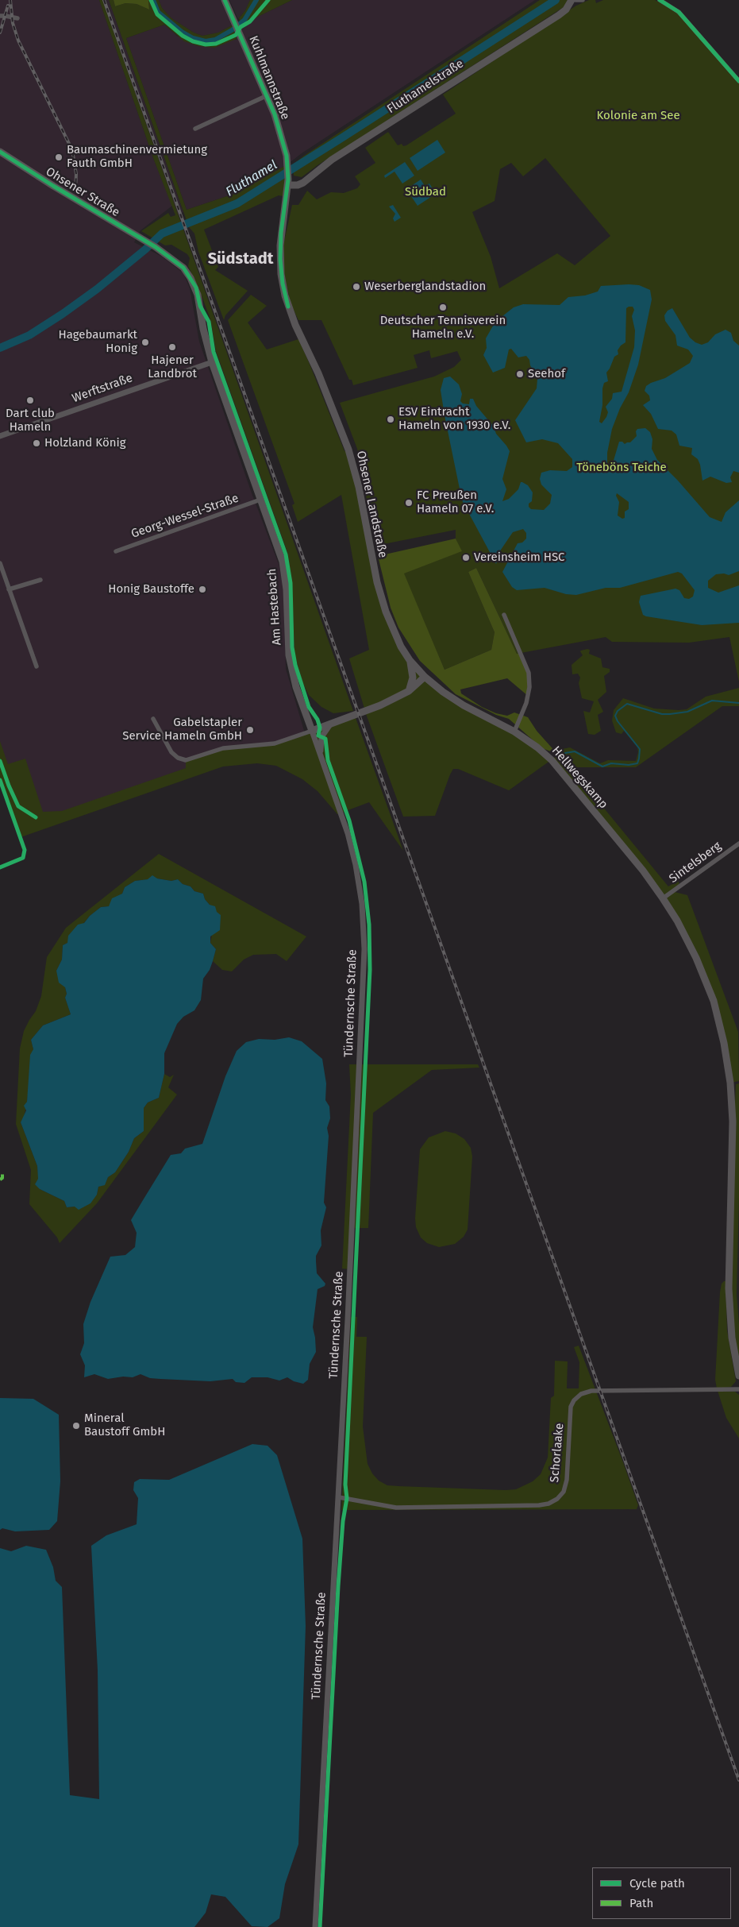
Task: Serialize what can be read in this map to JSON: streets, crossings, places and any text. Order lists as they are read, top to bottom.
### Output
{
  "streets": {
    "main road": [
      "Kuhlmannstraße",
      "Fluthamelstraße",
      "Ohsener Straße",
      "Ohsener Landstraße",
      "Am Hastebach",
      "Hellwegskamp"
    ],
    "street": [
      "Werftstraße",
      "Georg-Wessel-Straße",
      "Sintelsberg",
      "Tündernsche Straße",
      "Schorlaake"
    ]
  },
  "crossings": [
    ["Kuhlmannstraße", "Fluthamelstraße"],
    ["Kuhlmannstraße", "Ohsener Landstraße"],
    ["Ohsener Straße", "Am Hastebach"],
    ["Werftstraße", "Am Hastebach"],
    ["Ohsener Landstraße", "Hellwegskamp"],
    ["Georg-Wessel-Straße", "Am Hastebach"],
    ["Am Hastebach", "Tündernsche Straße"],
    ["Hellwegskamp", "Sintelsberg"],
    ["Tündernsche Straße", "Schorlaake"]
  ],
  "districts": ["Südstadt"],
  "water": ["Fluthamel"],
  "parks": ["Kolonie am See", "Südbad", "Töneböns Teiche"],
  "places": [
    "Baumaschinenvermietung Fauth GmbH",
    "Weserberglandstadion",
    "Deutscher Tennisverein Hameln e.V.",
    "Hagebaumarkt Honig",
    "Hajener Landbrot",
    "Seehof",
    "Dart club Hameln",
    "ESV Eintracht Hameln von 1930 e.V.",
    "Holzland König",
    "FC Preußen Hameln 07 e.V.",
    "Vereinsheim HSC",
    "Honig Baustoffe",
    "Gabelstapler Service Hameln GmbH",
    "Mineral Baustoff GmbH"
  ],
  "legend": ["Cycle path", "Path"]
}
